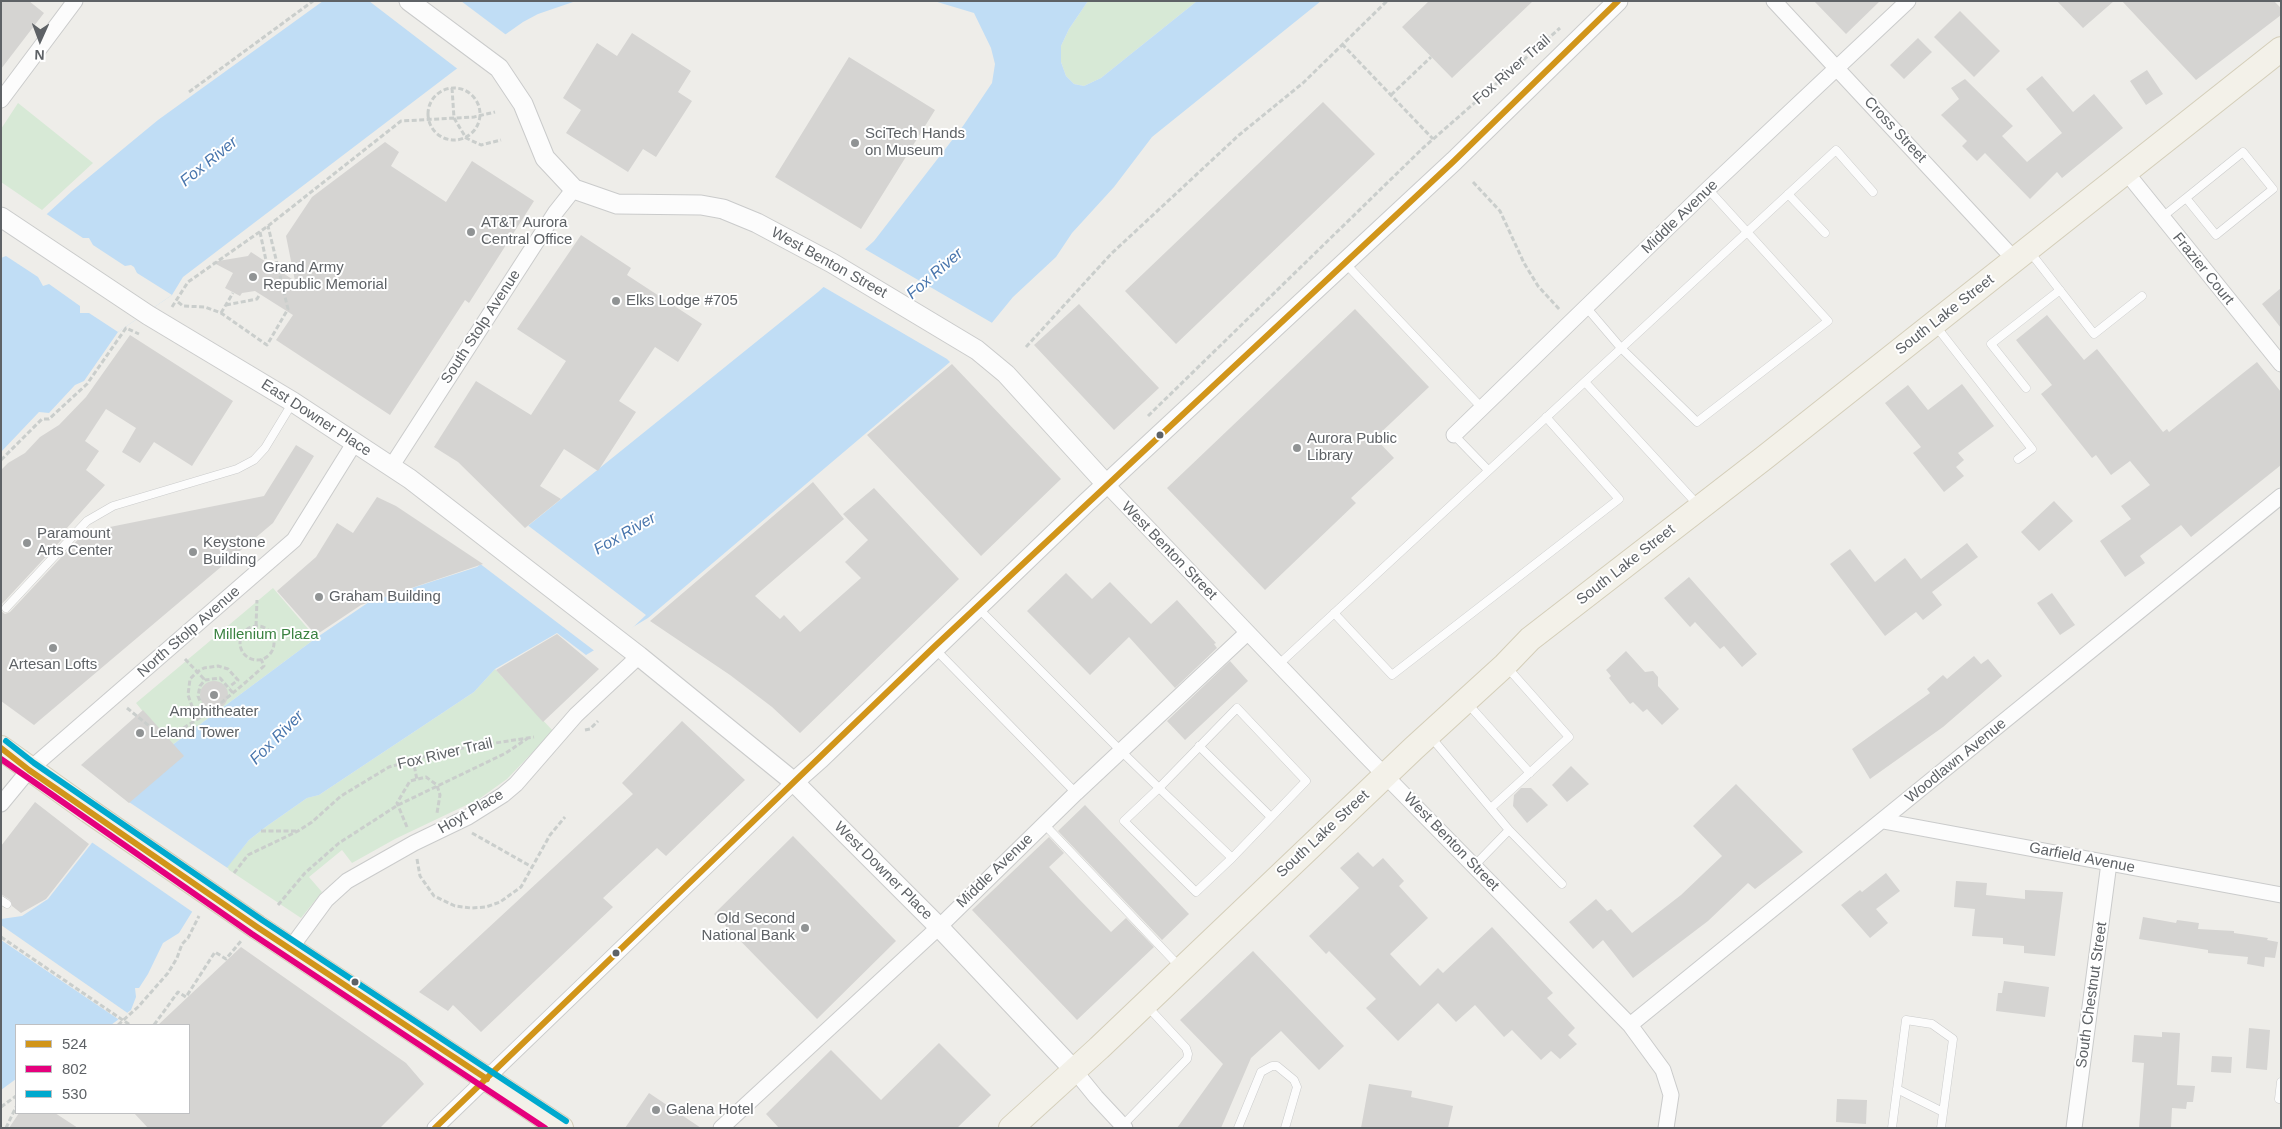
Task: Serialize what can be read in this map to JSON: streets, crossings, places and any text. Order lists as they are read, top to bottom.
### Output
{
  "streets": {
    "main road": ["South Lake Street"],
    "street": [
      "Cross Street",
      "Middle Avenue",
      "West Benton Street",
      "Frazier Court",
      "South Stolp Avenue",
      "East Downer Place",
      "North Stolp Avenue",
      "Woodlawn Avenue",
      "Hoyt Place",
      "Garfield Avenue",
      "West Downer Place",
      "South Chestnut Street"
    ],
    "path": ["Fox River Trail"]
  },
  "crossings": [
    ["Cross Street", "Middle Avenue"],
    ["Cross Street", "South Lake Street"],
    ["Middle Avenue", "West Benton Street"],
    ["Middle Avenue", "West Downer Place"],
    ["West Benton Street", "South Lake Street"],
    ["West Benton Street", "South Stolp Avenue"],
    ["West Benton Street", "Woodlawn Avenue"],
    ["Frazier Court", "South Lake Street"],
    ["South Lake Street", "West Downer Place"],
    ["South Stolp Avenue", "East Downer Place"],
    ["East Downer Place", "North Stolp Avenue"],
    ["East Downer Place", "West Downer Place"],
    ["Woodlawn Avenue", "Garfield Avenue"],
    ["Hoyt Place", "West Downer Place"],
    ["Garfield Avenue", "South Chestnut Street"]
  ],
  "water": ["Fox River"],
  "parks": ["Millenium Plaza"],
  "places": [
    "SciTech Hands on Museum",
    "AT&T Aurora Central Office",
    "Grand Army Republic Memorial",
    "Elks Lodge #705",
    "Aurora Public Library",
    "Paramount Arts Center",
    "Keystone Building",
    "Graham Building",
    "Artesan Lofts",
    "Amphitheater",
    "Leland Tower",
    "Old Second National Bank",
    "Galena Hotel"
  ],
  "lines": ["transit line 524", "transit line 530", "transit line 802"],
  "legend": ["524", "802", "530"],
  "north": "bottom"
}
